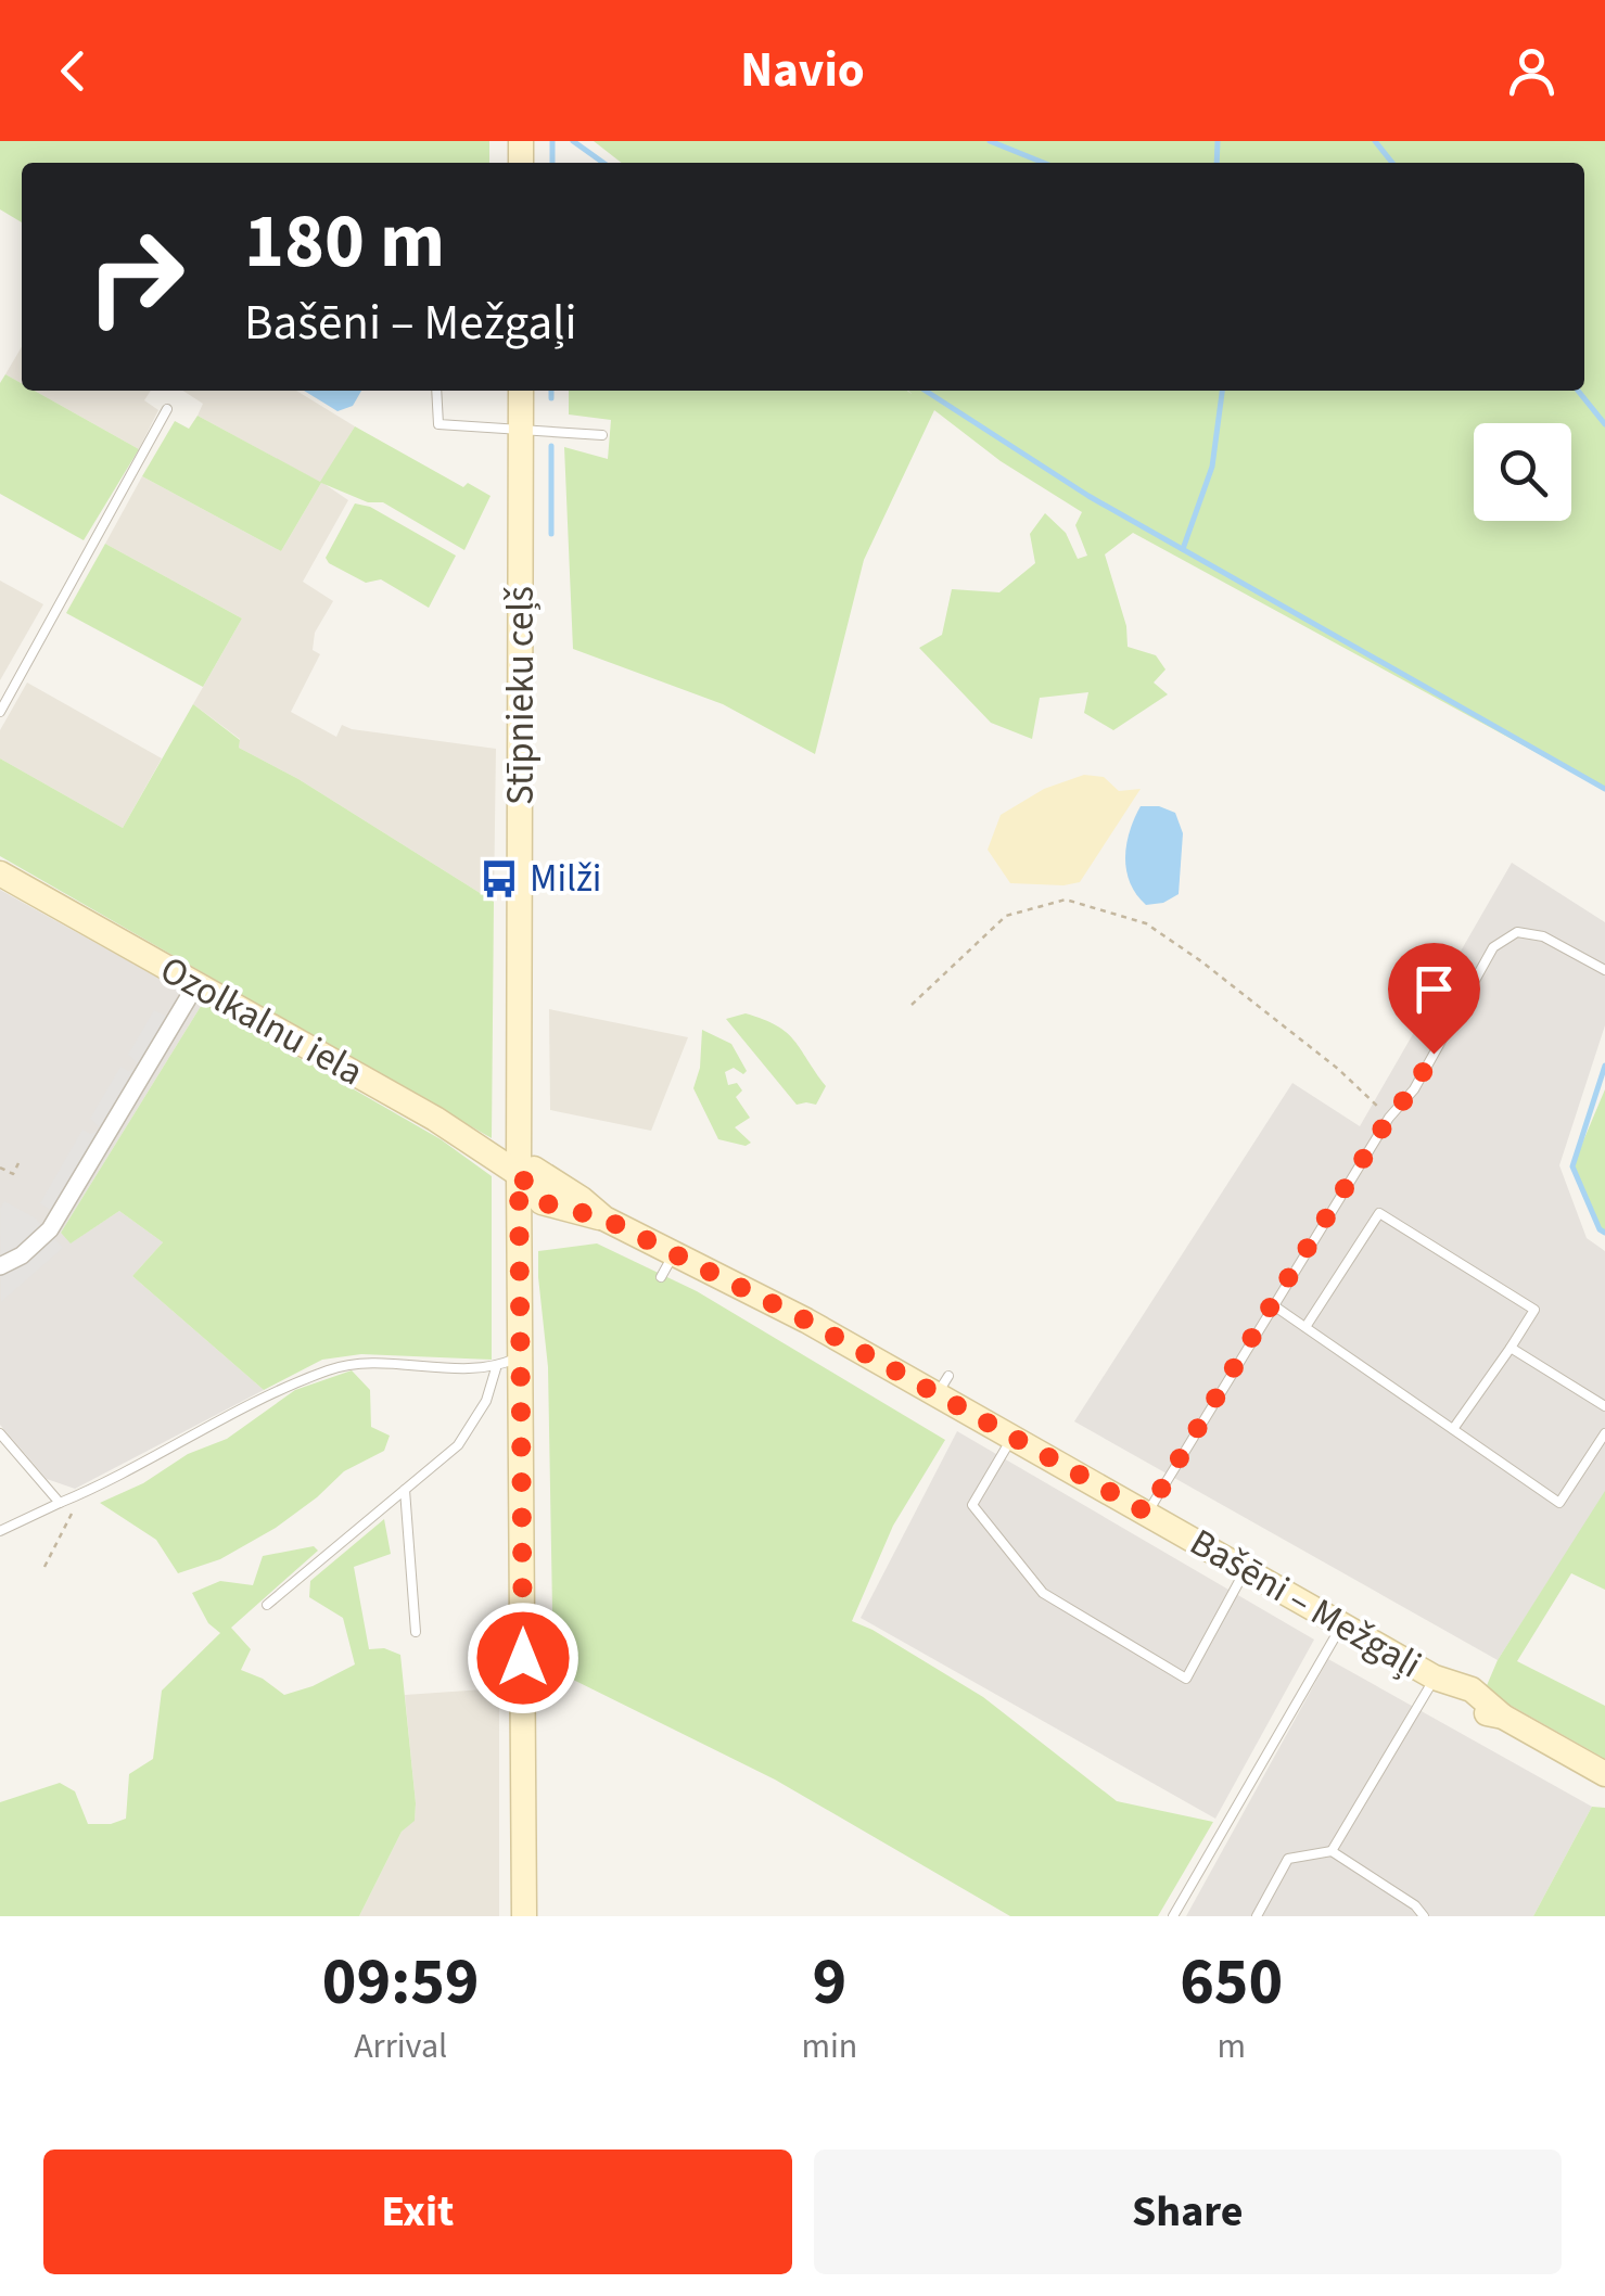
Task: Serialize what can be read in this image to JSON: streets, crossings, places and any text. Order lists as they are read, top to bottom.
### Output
{
  "streets": {
    "street": ["Stīpnieku ceļš", "Ozolkalnu iela", "Bašēni – Mežgaļi"]
  },
  "crossings": [
    ["Stīpnieku ceļš", "Ozolkalnu iela"],
    ["Stīpnieku ceļš", "Bašēni – Mežgaļi"],
    ["Ozolkalnu iela", "Bašēni – Mežgaļi"]
  ],
  "places": {
    "bus stop": ["Milži"]
  },
  "page": {
    "header": "Navio",
    "turn": ["180 m", "Bašēni – Mežgaļi"],
    "eta": [
      "09:59",
      "Arrival",
      "9",
      "min",
      "650",
      "m"
    ],
    "buttons": ["Exit", "Share"]
  }
}
